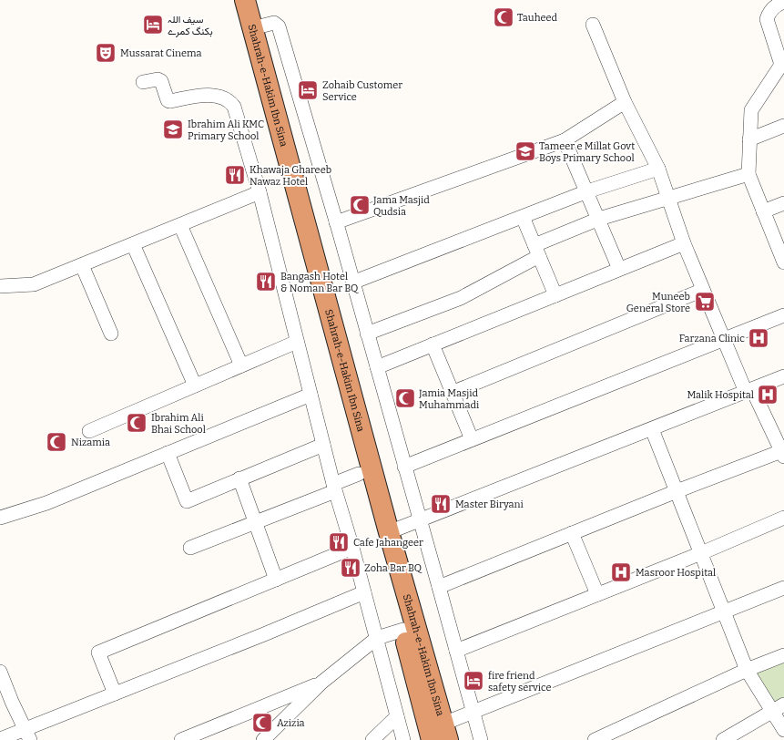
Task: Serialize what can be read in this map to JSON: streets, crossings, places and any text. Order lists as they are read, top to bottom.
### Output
{
  "streets": {
    "highway": ["Shahrah-e-Hakim Ibn Sina"]
  },
  "places": {
    "mosque": [
      "Tauheed",
      "Jama Masjid Qudsia",
      "Jamia Masjid Muhammadi",
      "Ibrahim Ali Bhai School",
      "Nizamia",
      "Azizia"
    ],
    "hotel": ["سیف اللہ بکنگ کمرے", "Zohaib Customer Service", "fire friend safety service"],
    "theatre": ["Mussarat Cinema"],
    "school or university": ["Ibrahim Ali KMC Primary School", "Tameer e Millat Govt Boys Primary School"],
    "restaurant": [
      "Khawaja Ghareeb Nawaz Hotel",
      "Bangash Hotel & Noman Bar BQ",
      "Master Biryani",
      "Cafe Jahangeer",
      "Zoha Bar BQ"
    ],
    "supermarket": ["Muneeb General Store"],
    "hospital": ["Farzana Clinic", "Malik Hospital", "Masroor Hospital"]
  }
}
